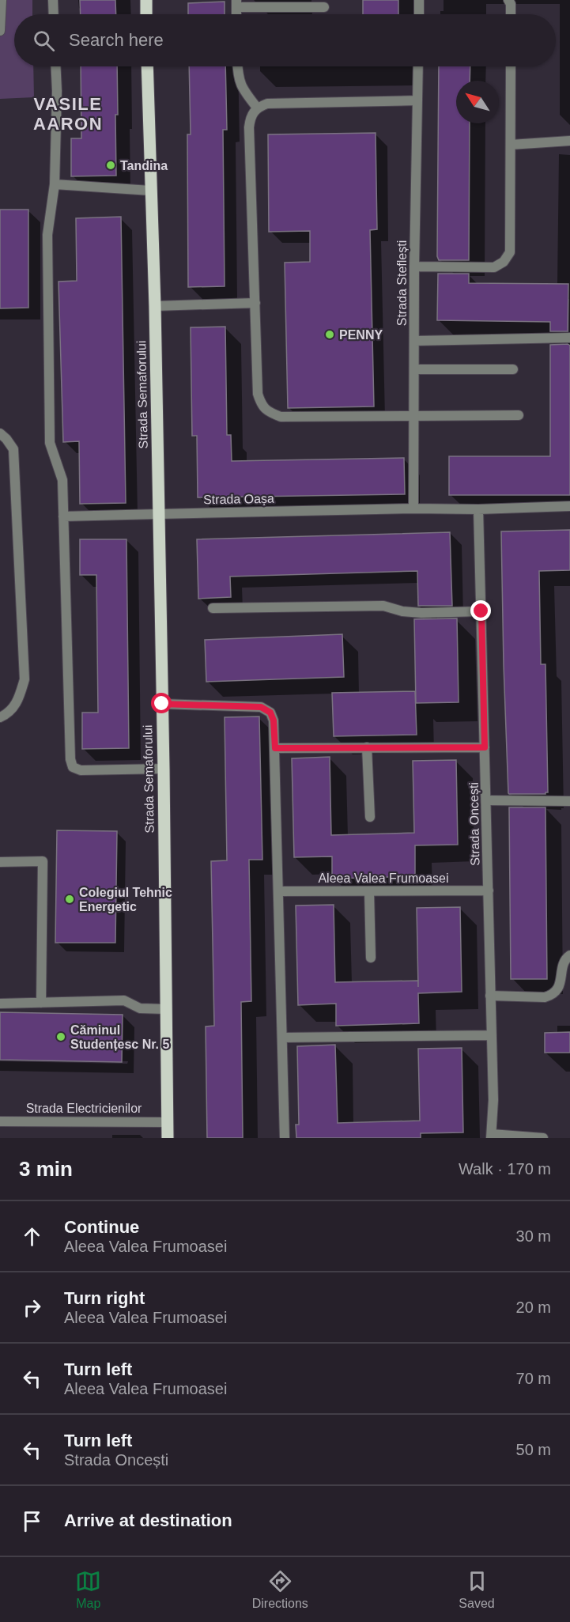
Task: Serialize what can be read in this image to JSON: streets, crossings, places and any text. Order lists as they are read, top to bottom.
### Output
{
  "streets": {
    "main road": ["Strada Semaforului"],
    "street": [
      "Strada Steflești",
      "Strada Oașa",
      "Strada Oncești",
      "Aleea Valea Frumoasei",
      "Strada Electricienilor"
    ]
  },
  "crossings": [
    ["Strada Steflești", "Strada Oașa"],
    ["Strada Semaforului", "Strada Oașa"],
    ["Strada Semaforului", "Strada Electricienilor"],
    ["Strada Oașa", "Strada Oncești"],
    ["Strada Oncești", "Aleea Valea Frumoasei"]
  ],
  "districts": ["VASILE AARON"],
  "places": [
    "Tandina",
    "PENNY",
    "Colegiul Tehnic Energetic",
    "Căminul Studențesc Nr. 5"
  ],
  "north": "top left",
  "page": {
    "search": "Search here",
    "heading": ["3 min", "Walk · 170 m"],
    "list": [
      ["Continue", "Aleea Valea Frumoasei", "30 m"],
      ["Turn right", "Aleea Valea Frumoasei", "20 m"],
      ["Turn left", "Aleea Valea Frumoasei", "70 m"],
      ["Turn left", "Strada Oncești", "50 m"],
      "Arrive at destination"
    ],
    "nav": ["Map", "Directions", "Saved"]
  }
}
